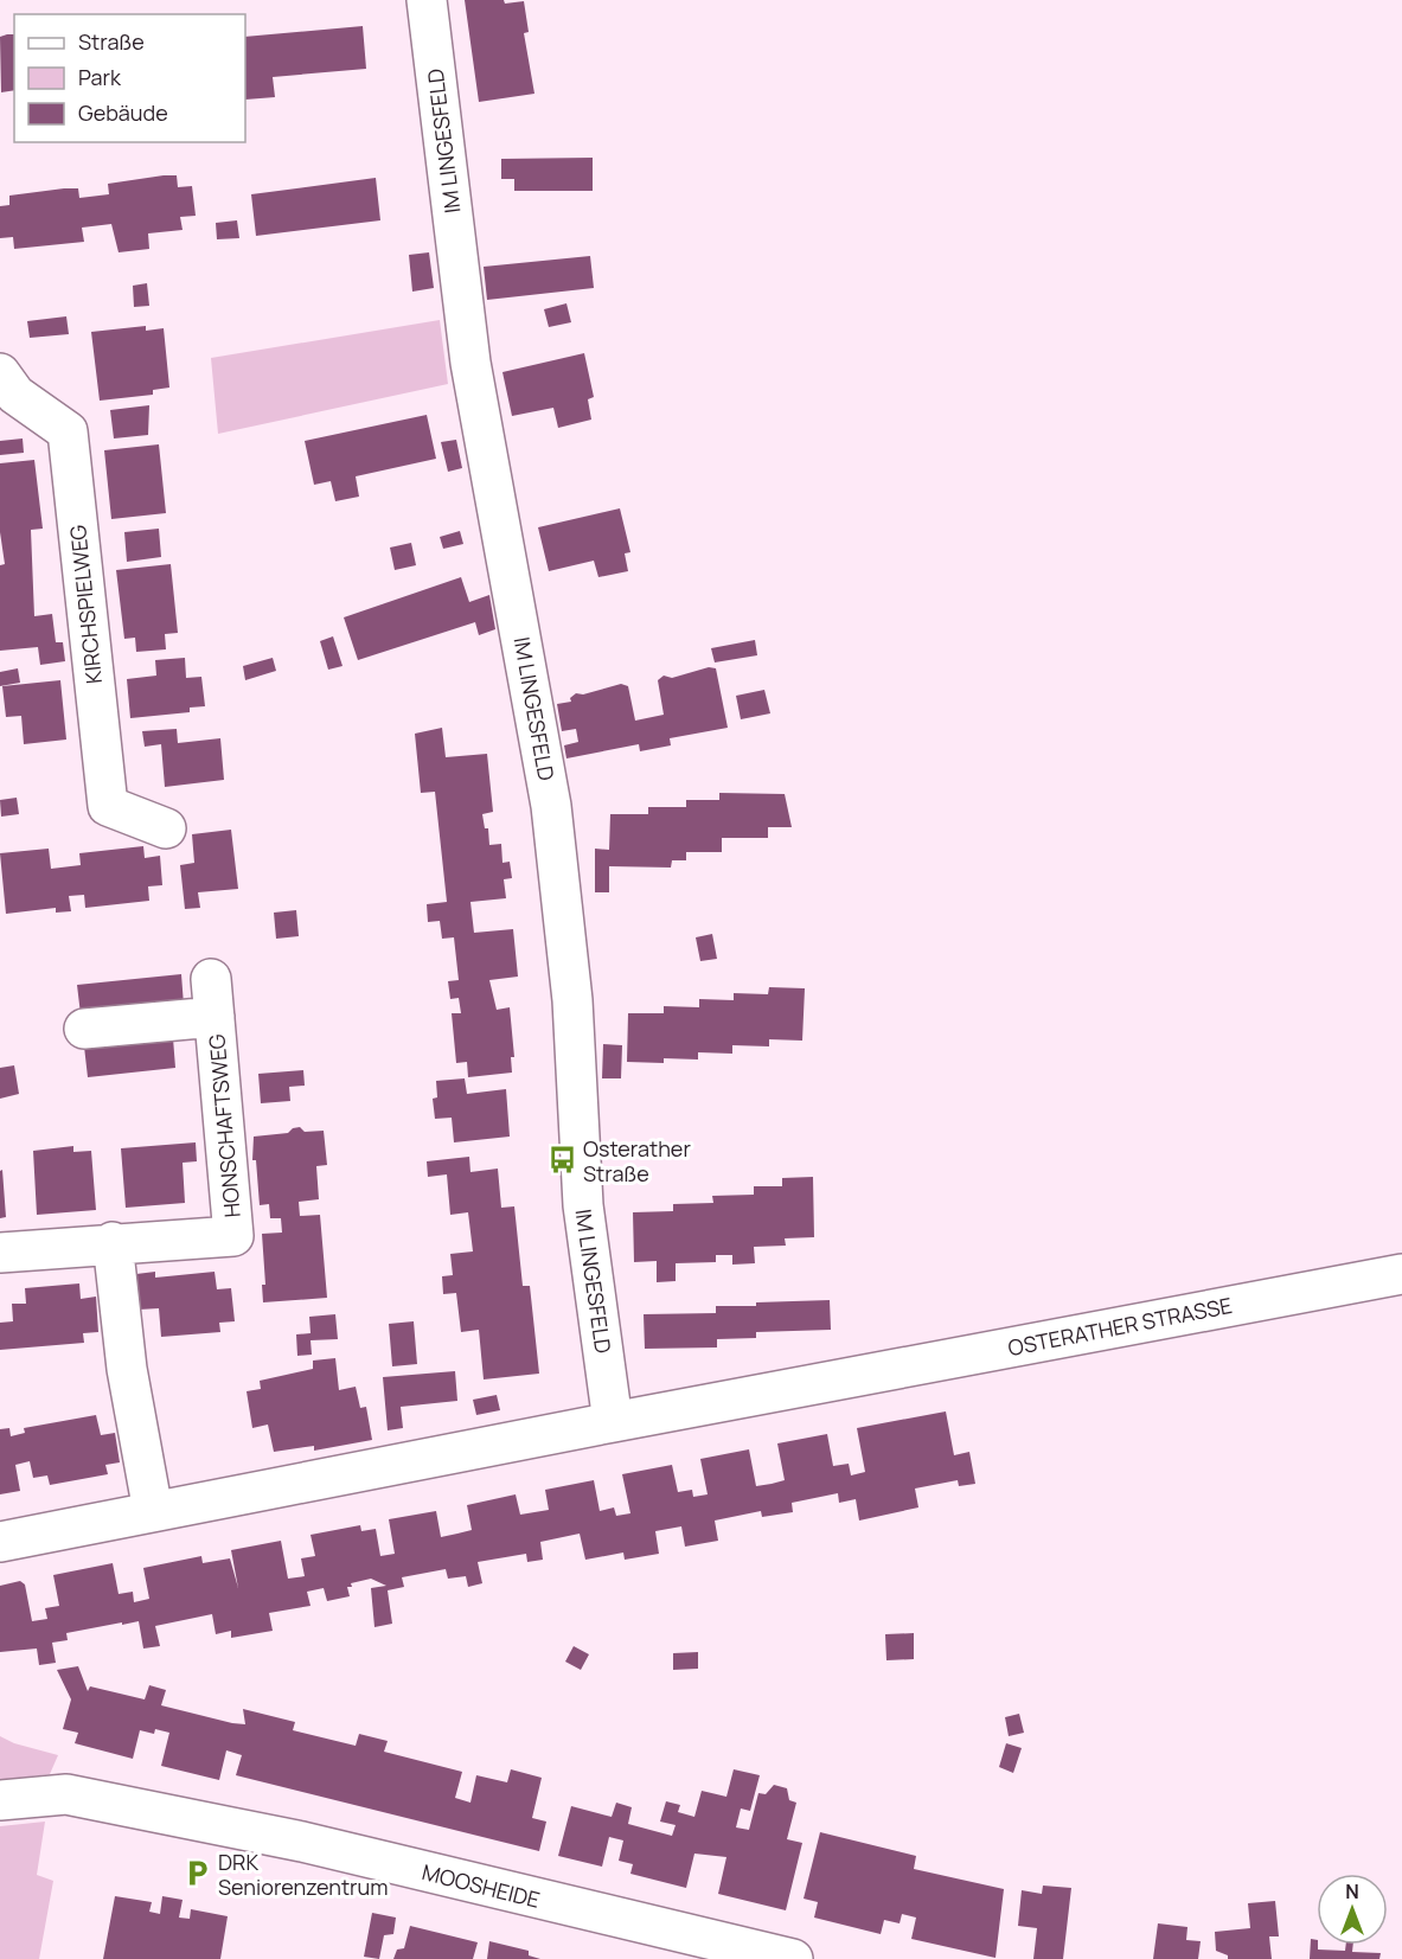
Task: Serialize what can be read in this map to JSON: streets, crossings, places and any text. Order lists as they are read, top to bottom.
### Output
{
  "streets": {
    "street": [
      "IM LINGESFELD",
      "KIRCHSPIELWEG",
      "HONSCHAFTSWEG",
      "OSTERATHER STRASSE",
      "MOOSHEIDE"
    ]
  },
  "crossings": [
    ["IM LINGESFELD", "OSTERATHER STRASSE"]
  ],
  "places": {
    "bus stop": ["Osterather Straße"],
    "parking": ["DRK Seniorenzentrum"]
  },
  "legend": ["Straße", "Park", "Gebäude"],
  "north": "top"
}
